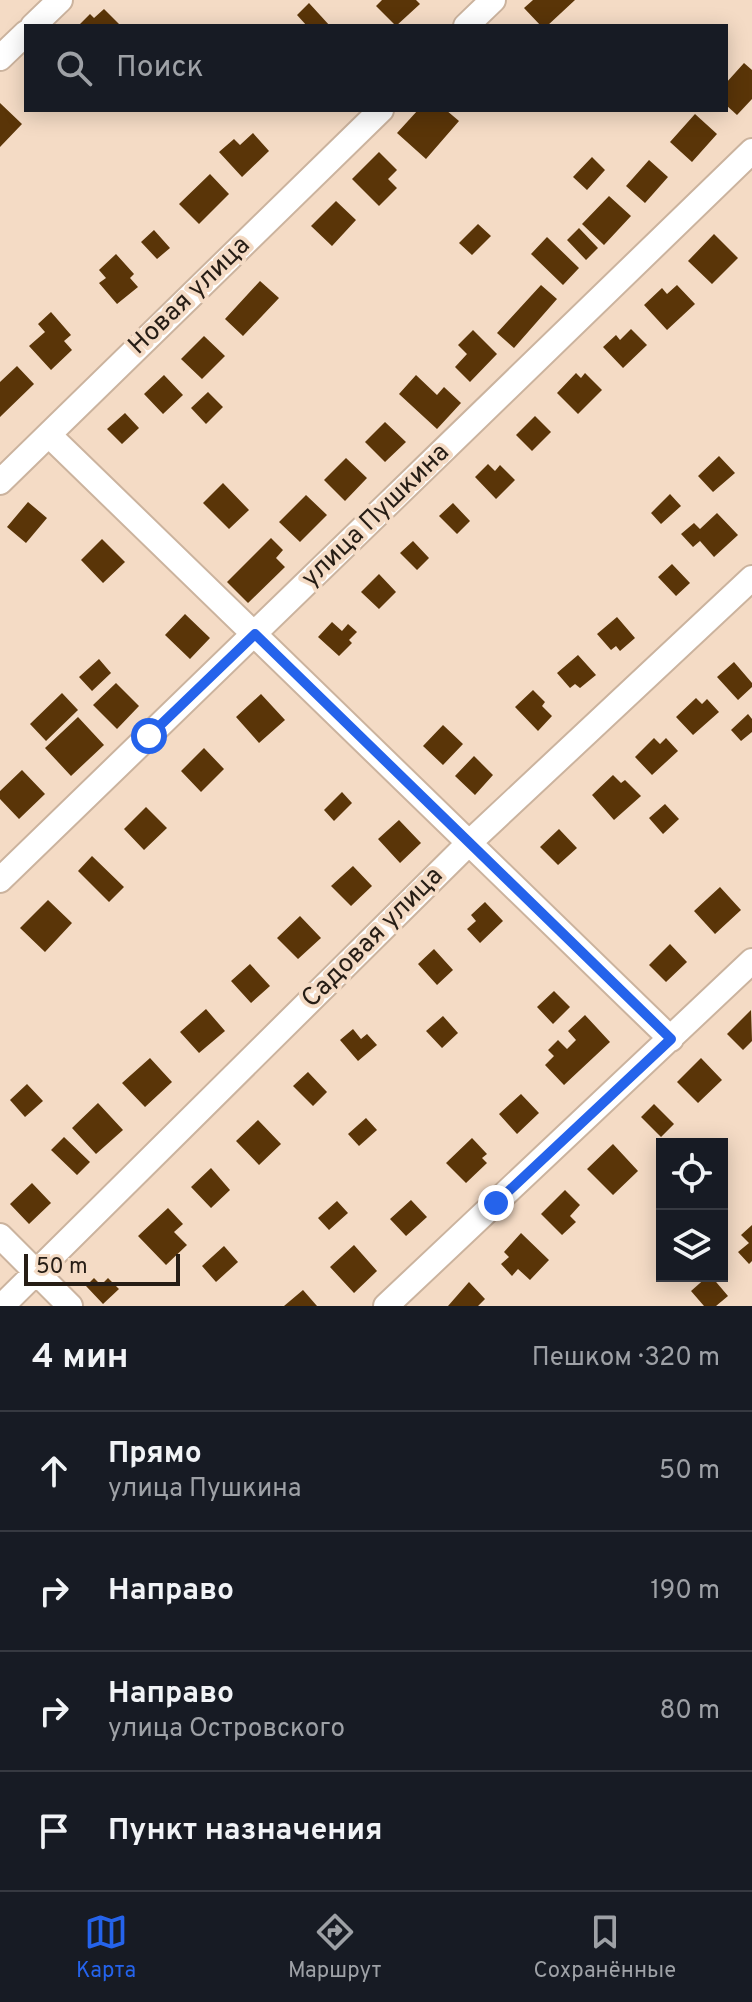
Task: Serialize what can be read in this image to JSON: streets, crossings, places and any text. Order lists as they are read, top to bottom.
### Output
{
  "streets": {
    "street": ["Новая улица", "улица Пушкина", "Садовая улица"]
  },
  "scale_bar": "50 m",
  "page": {
    "search": "Поиск",
    "scale": "50 m",
    "heading": ["4 мин", "Пешком · 320 m"],
    "list": [
      ["Прямо", "улица Пушкина", "50 m"],
      ["Направо", "190 m"],
      ["Направо", "улица Островского", "80 m"],
      "Пункт назначения"
    ],
    "nav": ["Карта", "Маршрут", "Сохранённые"]
  }
}
